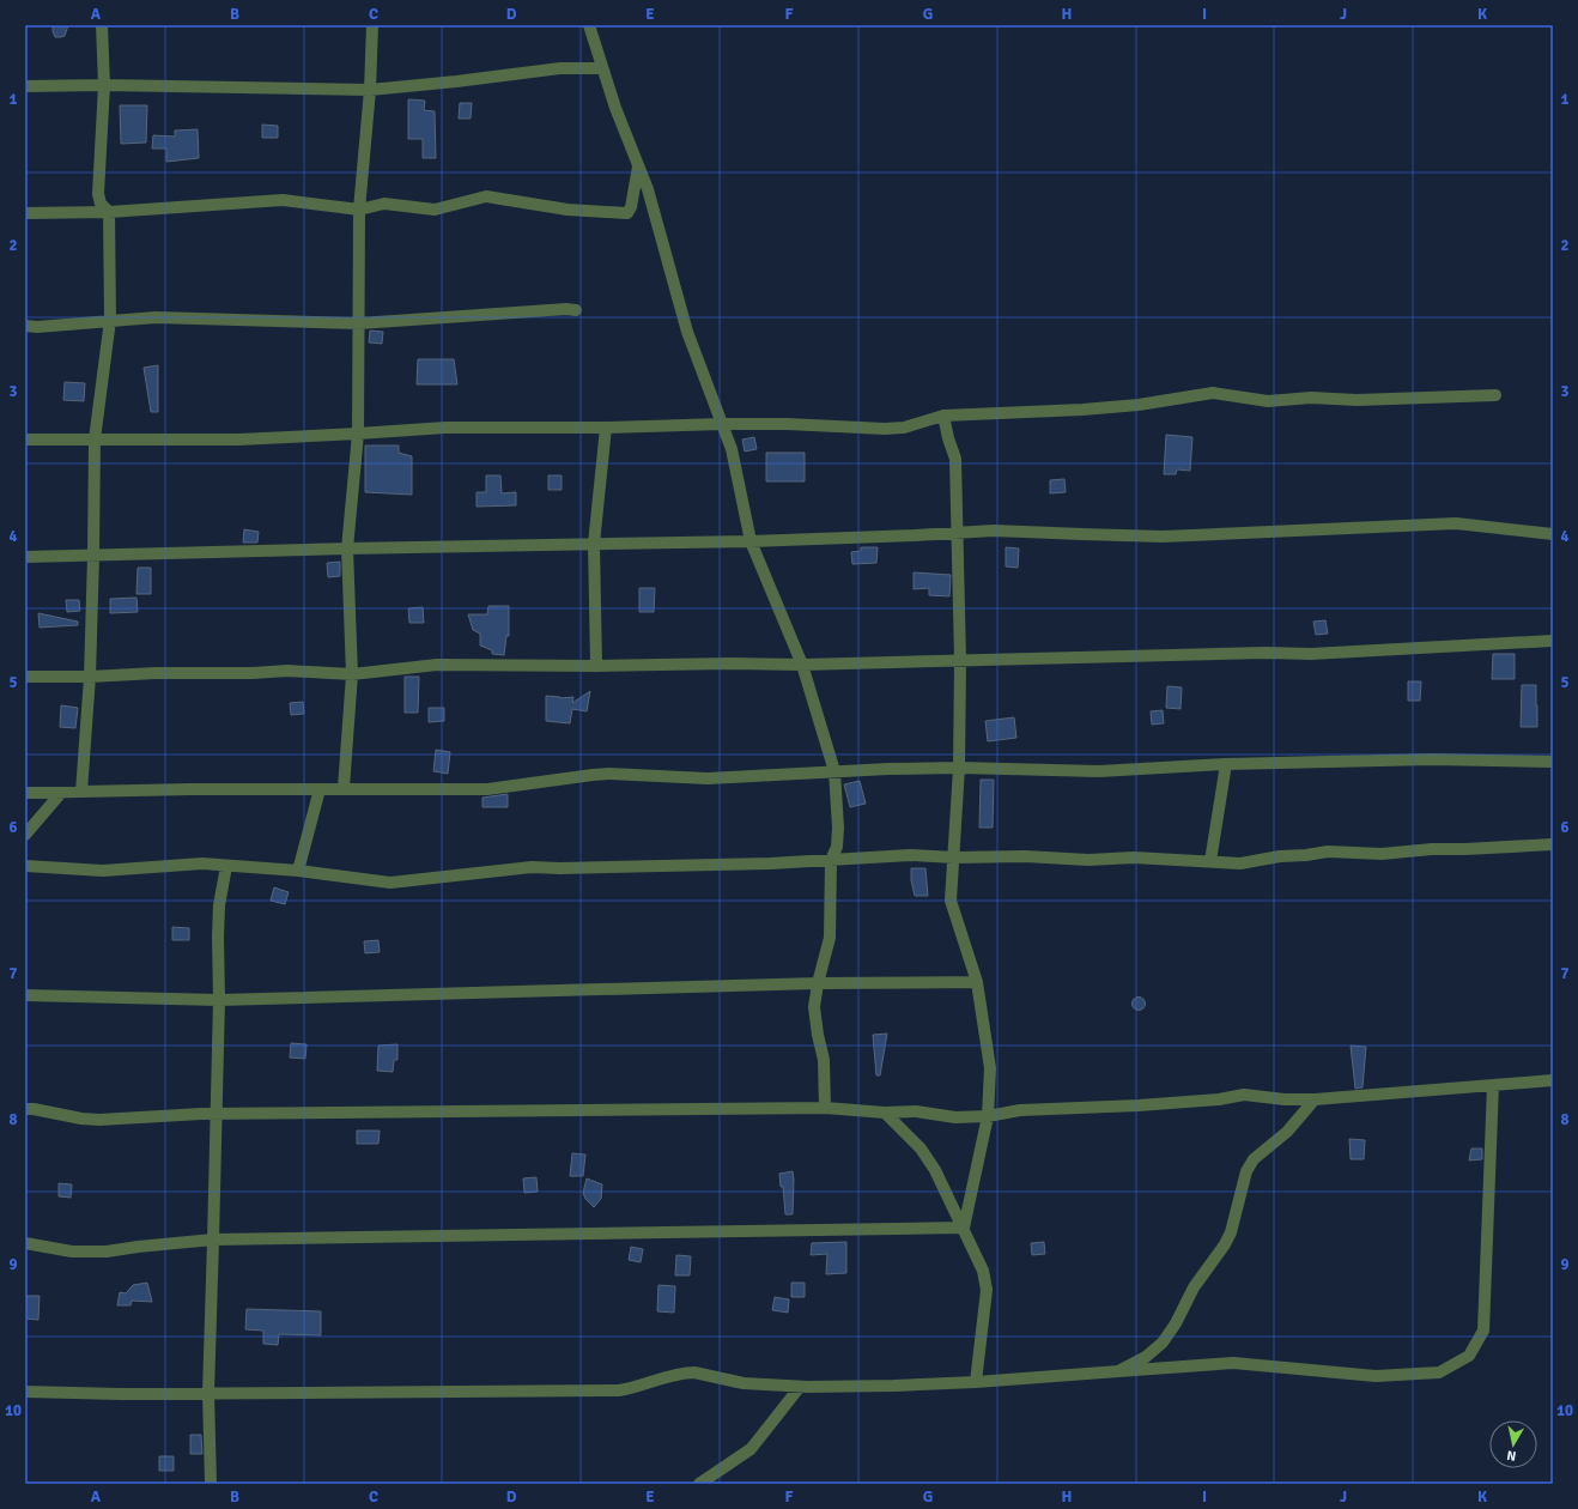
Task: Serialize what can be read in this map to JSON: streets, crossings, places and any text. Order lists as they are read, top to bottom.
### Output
{
  "north": "bottom",
  "grid": {
    "columns": [
      "A",
      "B",
      "C",
      "D",
      "E",
      "F",
      "G",
      "H",
      "I",
      "J",
      "K"
    ],
    "rows": [
      "1",
      "2",
      "3",
      "4",
      "5",
      "6",
      "7",
      "8",
      "9",
      "10"
    ]
  }
}
